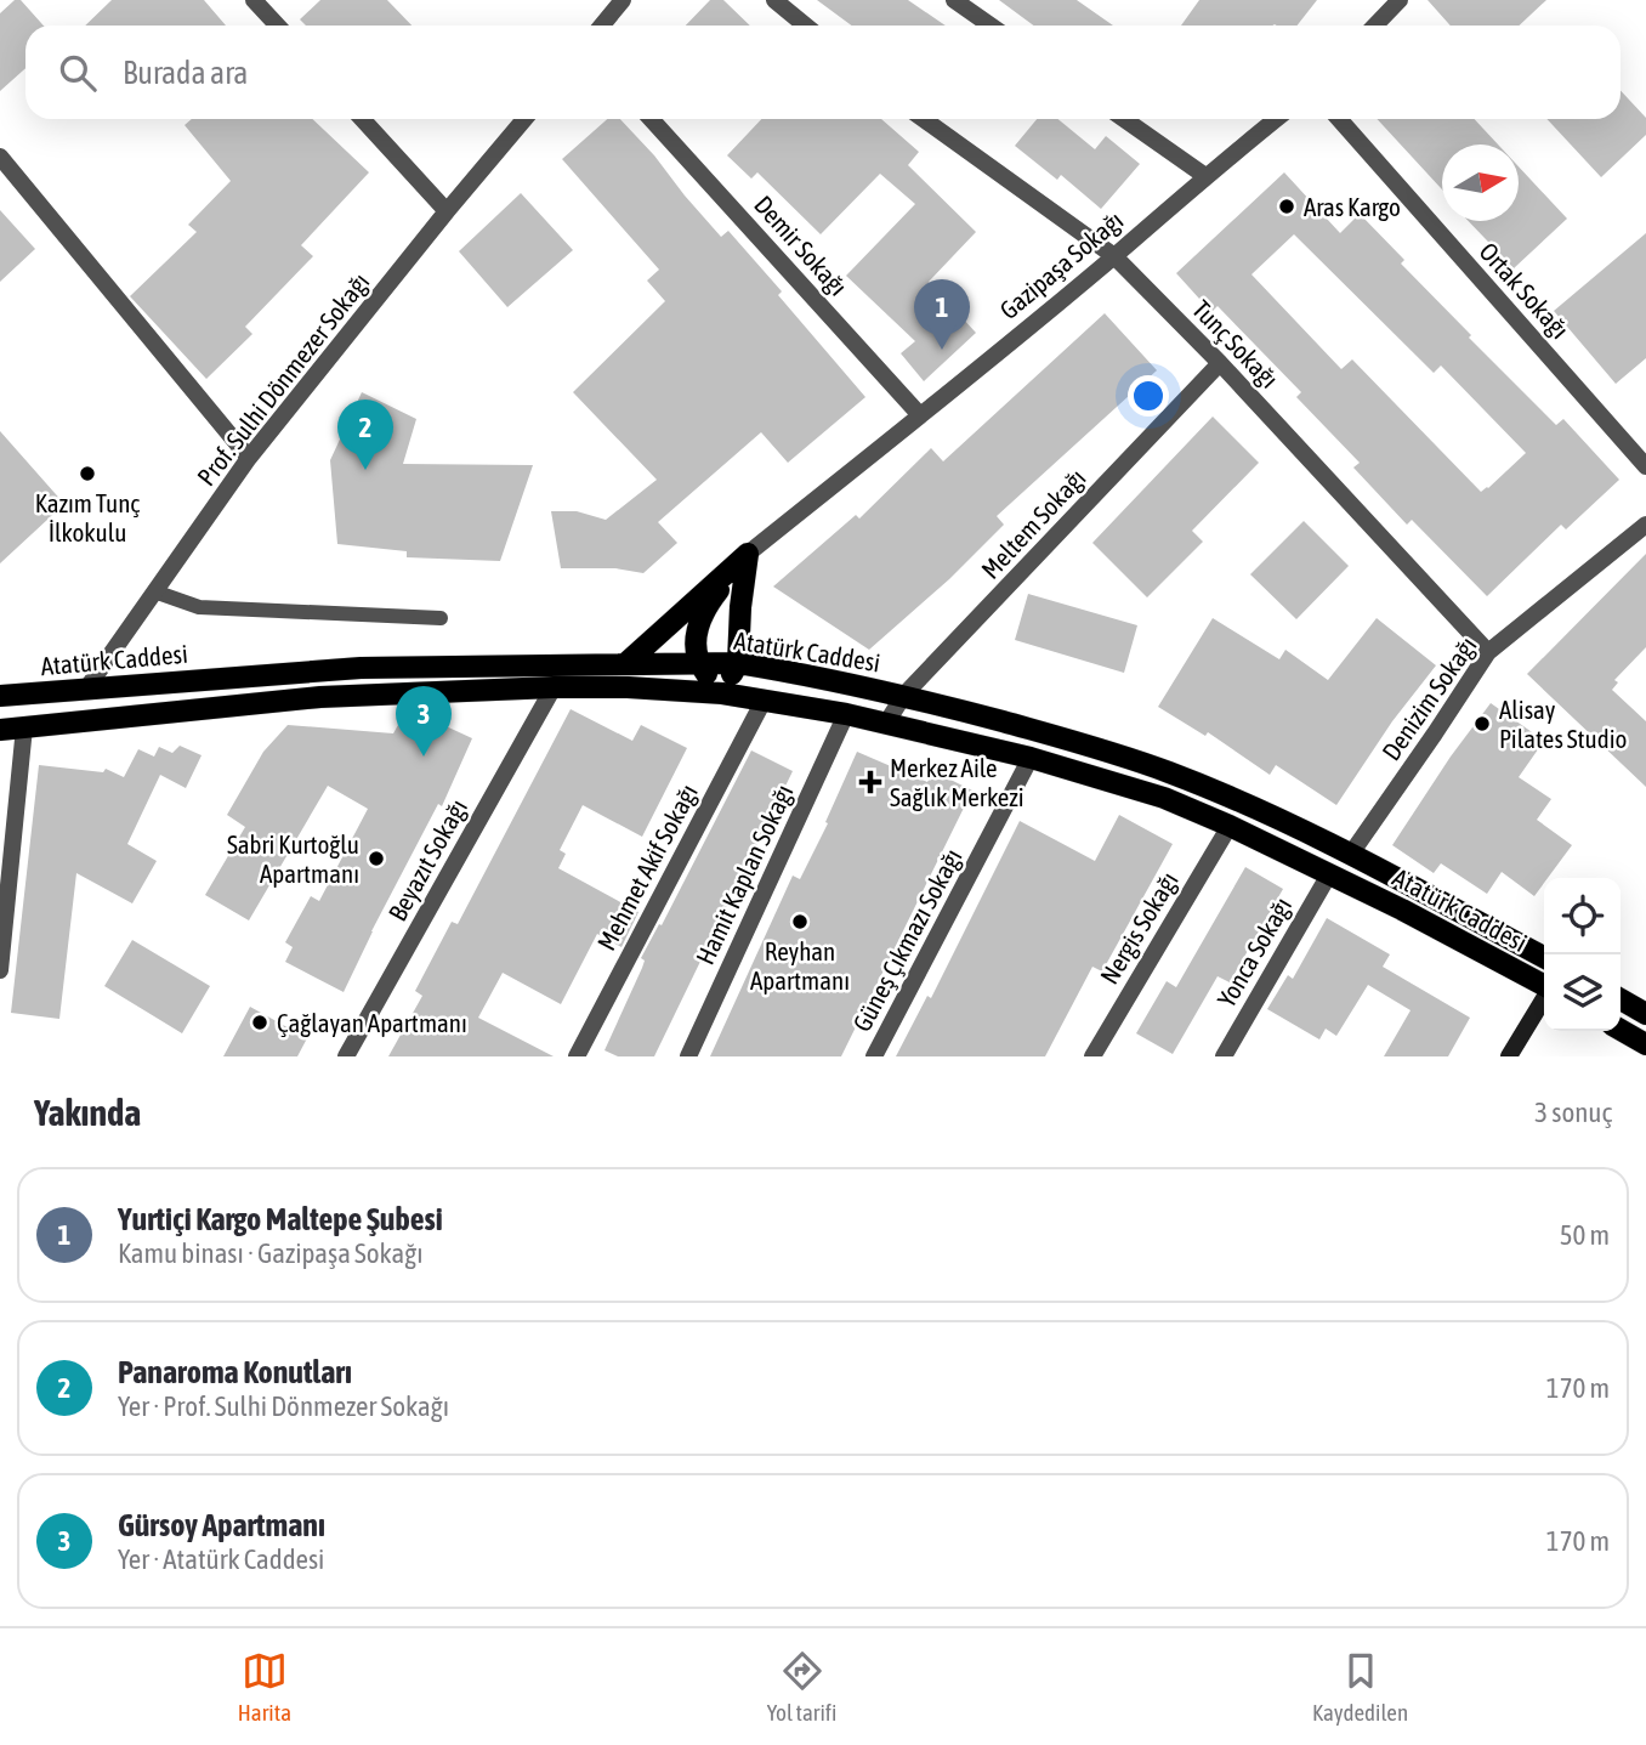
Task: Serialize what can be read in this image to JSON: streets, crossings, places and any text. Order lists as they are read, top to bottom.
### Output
{
  "streets": {
    "main road": ["Atatürk Caddesi"],
    "street": [
      "Demir Sokağı",
      "Gazipaşa Sokağı",
      "Ortak Sokağı",
      "Tunç Sokağı",
      "Prof. Sulhi Dönmezer Sokağı",
      "Meltem Sokağı",
      "Denizim Sokağı",
      "Beyazıt Sokağı",
      "Mehmet Akif Sokağı",
      "Hamit Kaplan Sokağı",
      "Nergis Sokağı",
      "Güneş Çıkmazı Sokağı",
      "Yonca Sokağı"
    ]
  },
  "crossings": [
    ["Demir Sokağı", "Gazipaşa Sokağı"],
    ["Gazipaşa Sokağı", "Tunç Sokağı"],
    ["Tunç Sokağı", "Meltem Sokağı"],
    ["Tunç Sokağı", "Denizim Sokağı"],
    ["Prof. Sulhi Dönmezer Sokağı", "Atatürk Caddesi"],
    ["Meltem Sokağı", "Atatürk Caddesi"],
    ["Atatürk Caddesi", "Denizim Sokağı"],
    ["Atatürk Caddesi", "Beyazıt Sokağı"],
    ["Atatürk Caddesi", "Mehmet Akif Sokağı"],
    ["Atatürk Caddesi", "Hamit Kaplan Sokağı"],
    ["Atatürk Caddesi", "Nergis Sokağı"],
    ["Atatürk Caddesi", "Güneş Çıkmazı Sokağı"],
    ["Atatürk Caddesi", "Yonca Sokağı"]
  ],
  "places": {
    "other": [
      "Aras Kargo",
      "Kazım Tunç İlkokulu",
      "Alisay Pilates Studio",
      "Sabri Kurtoğlu Apartmanı",
      "Reyhan Apartmanı",
      "Çağlayan Apartmanı"
    ],
    "health": ["Merkez Aile Sağlık Merkezi"]
  },
  "north": "right",
  "page": {
    "search": "Burada ara",
    "pins": ["1", "2", "3"],
    "heading": ["Yakında", "3 sonuç"],
    "list": [
      {
        "mark": "1",
        "name": "Yurtiçi Kargo Maltepe Şubesi",
        "note": "Kamu binası · Gazipaşa Sokağı",
        "value": "50 m"
      },
      {
        "mark": "2",
        "name": "Panaroma Konutları",
        "note": "Yer · Prof. Sulhi Dönmezer Sokağı",
        "value": "170 m"
      },
      {
        "mark": "3",
        "name": "Gürsoy Apartmanı",
        "note": "Yer · Atatürk Caddesi",
        "value": "170 m"
      }
    ],
    "nav": ["Harita", "Yol tarifi", "Kaydedilen"]
  }
}
